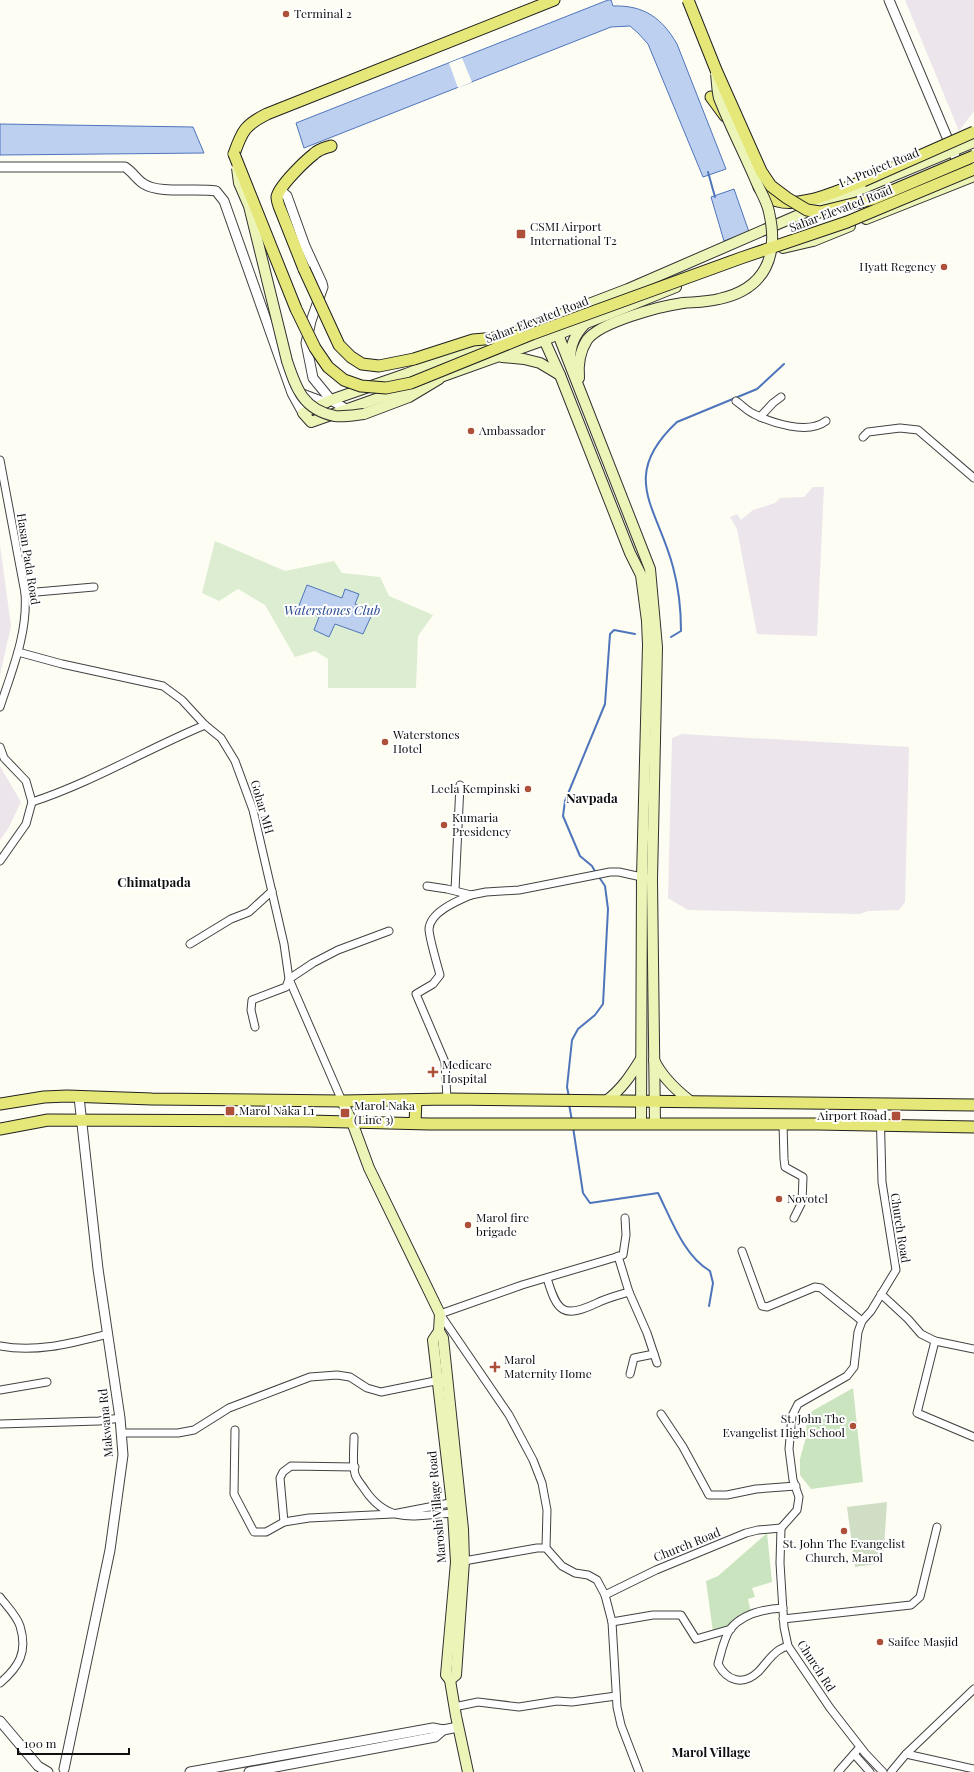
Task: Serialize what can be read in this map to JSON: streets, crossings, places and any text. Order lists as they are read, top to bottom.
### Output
{
  "streets": {
    "main road": ["I A Project Road", "Sahar Elevated Road", "Maroshi Village Road"],
    "street": [
      "Hasan Pada Road",
      "Gohar MH",
      "Church Road",
      "Makwana Rd",
      "Church Rd"
    ]
  },
  "crossings": [
    ["Hasan Pada Road", "Gohar MH"],
    ["Gohar MH", "Maroshi Village Road"],
    ["Church Road", "Church Rd"]
  ],
  "districts": ["Navpada", "Chimatpada", "Marol Village"],
  "water": ["Waterstones Club"],
  "places": {
    "other": [
      "Terminal 2",
      "Hyatt Regency",
      "Ambassador",
      "Waterstones Hotel",
      "Leela Kempinski",
      "Kumaria Presidency",
      "Novotel",
      "Marol fire brigade",
      "St. John The Evangelist High School",
      "St. John The Evangelist Church, Marol",
      "Saifee Masjid"
    ],
    "transit": [
      "CSMI Airport International T2",
      "Marol Naka L1",
      "Marol Naka (Line 3)",
      "Airport Road"
    ],
    "health": ["Medicare Hospital", "Marol Maternity Home"]
  },
  "scale_bar": "100 m"
}
